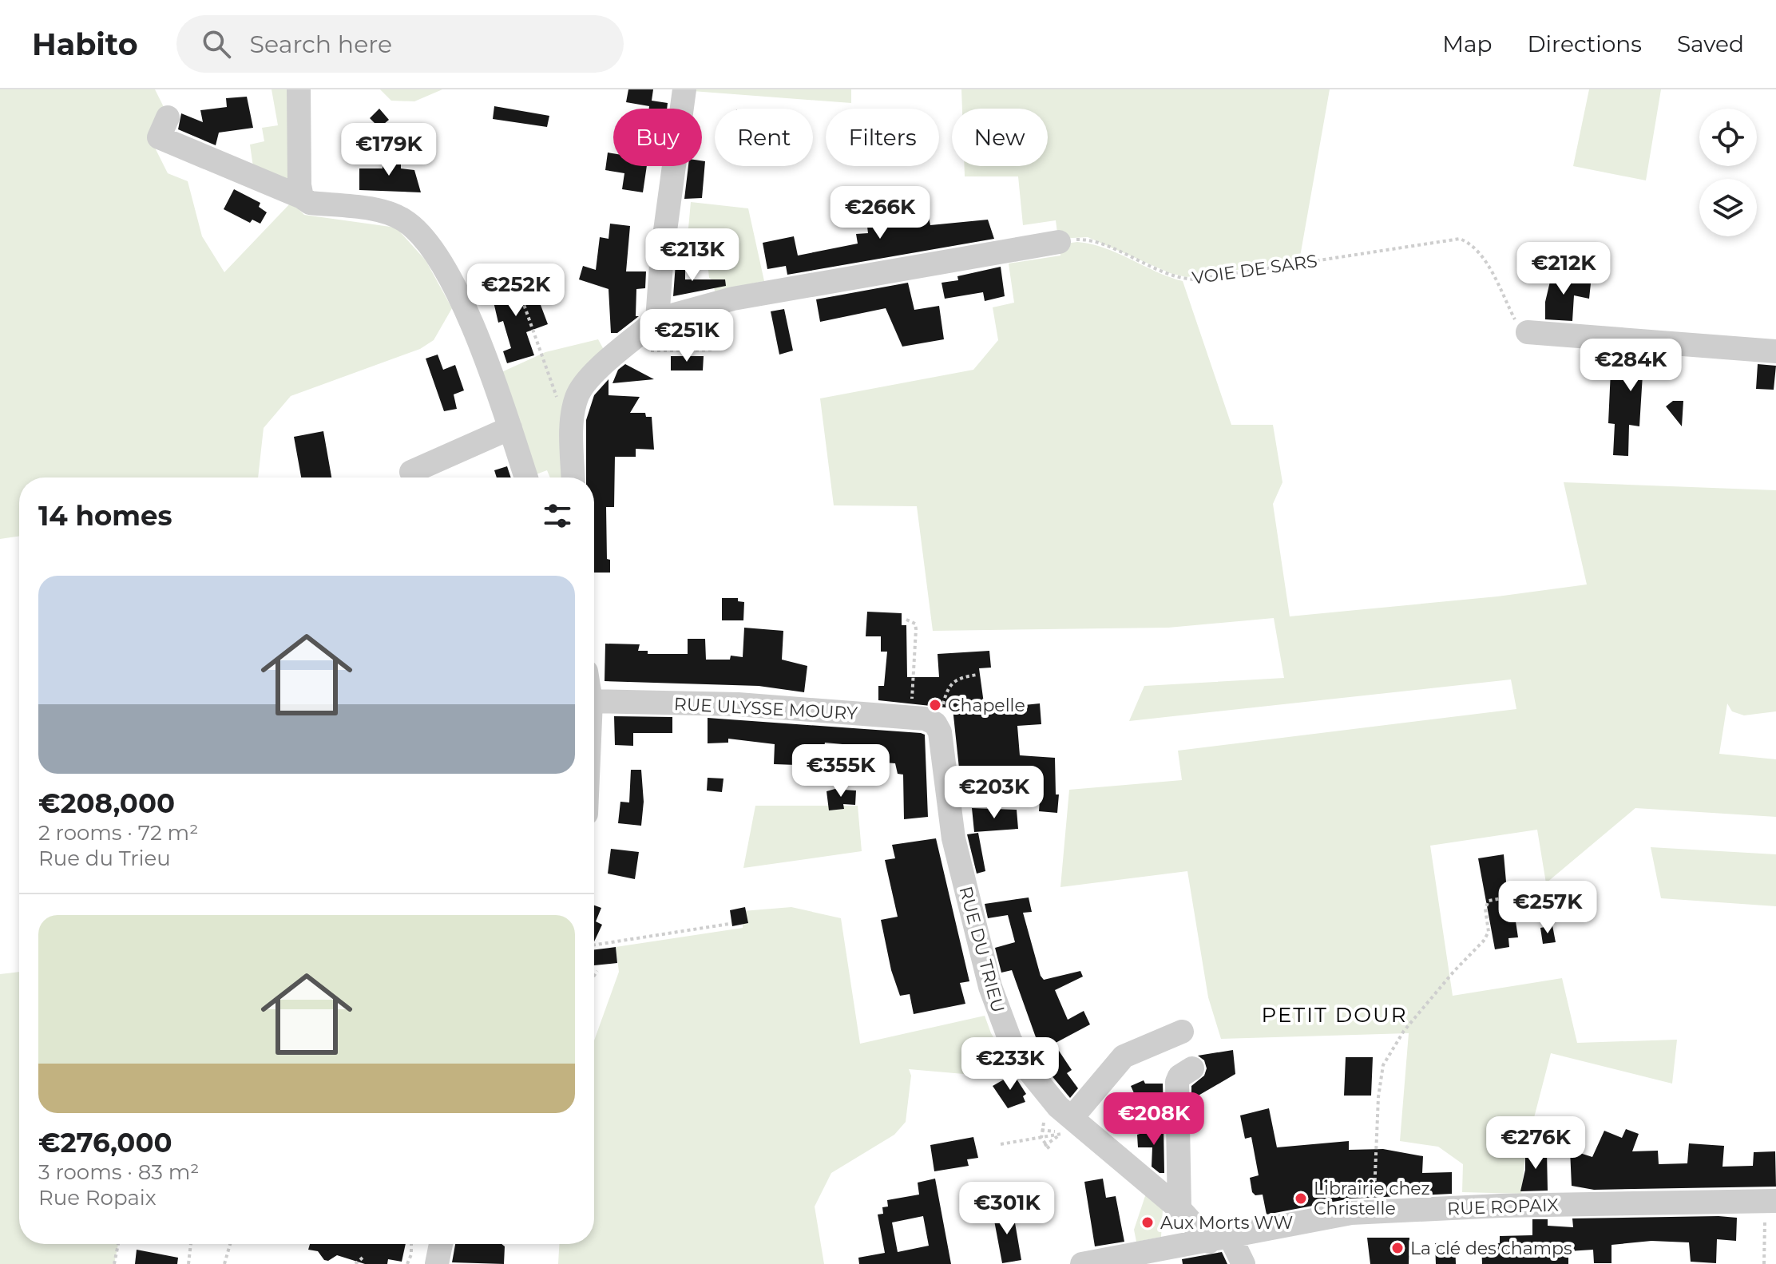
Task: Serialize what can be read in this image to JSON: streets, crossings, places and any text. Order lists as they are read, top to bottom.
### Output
{
  "streets": {
    "street": ["RUE ULYSSE MOURY", "RUE DU TRIEU", "RUE ROPAIX"],
    "path": ["VOIE DE SARS"]
  },
  "crossings": [
    ["RUE ULYSSE MOURY", "RUE DU TRIEU"],
    ["RUE DU TRIEU", "RUE ROPAIX"]
  ],
  "districts": ["PETIT DOUR"],
  "places": [
    "Chapelle",
    "Librairie chez Christelle",
    "Aux Morts WW",
    "La clé des champs"
  ],
  "page": {
    "header": "Habito",
    "search": "Search here",
    "nav": ["Map", "Directions", "Saved"],
    "chip": [
      "Buy",
      "Rent",
      "Filters",
      "New"
    ],
    "price": [
      "€179K",
      "€266K",
      "€213K",
      "€212K",
      "€252K",
      "€251K",
      "€284K",
      "€355K",
      "€203K",
      "€257K",
      "€233K",
      "€208K",
      "€276K",
      "€301K"
    ],
    "heading": "14 homes",
    "list": [
      {
        "name": "€208,000",
        "note": "2 rooms · 72 m² · Rue du Trieu"
      },
      {
        "name": "€276,000",
        "note": "3 rooms · 83 m² · Rue Ropaix"
      }
    ]
  }
}
